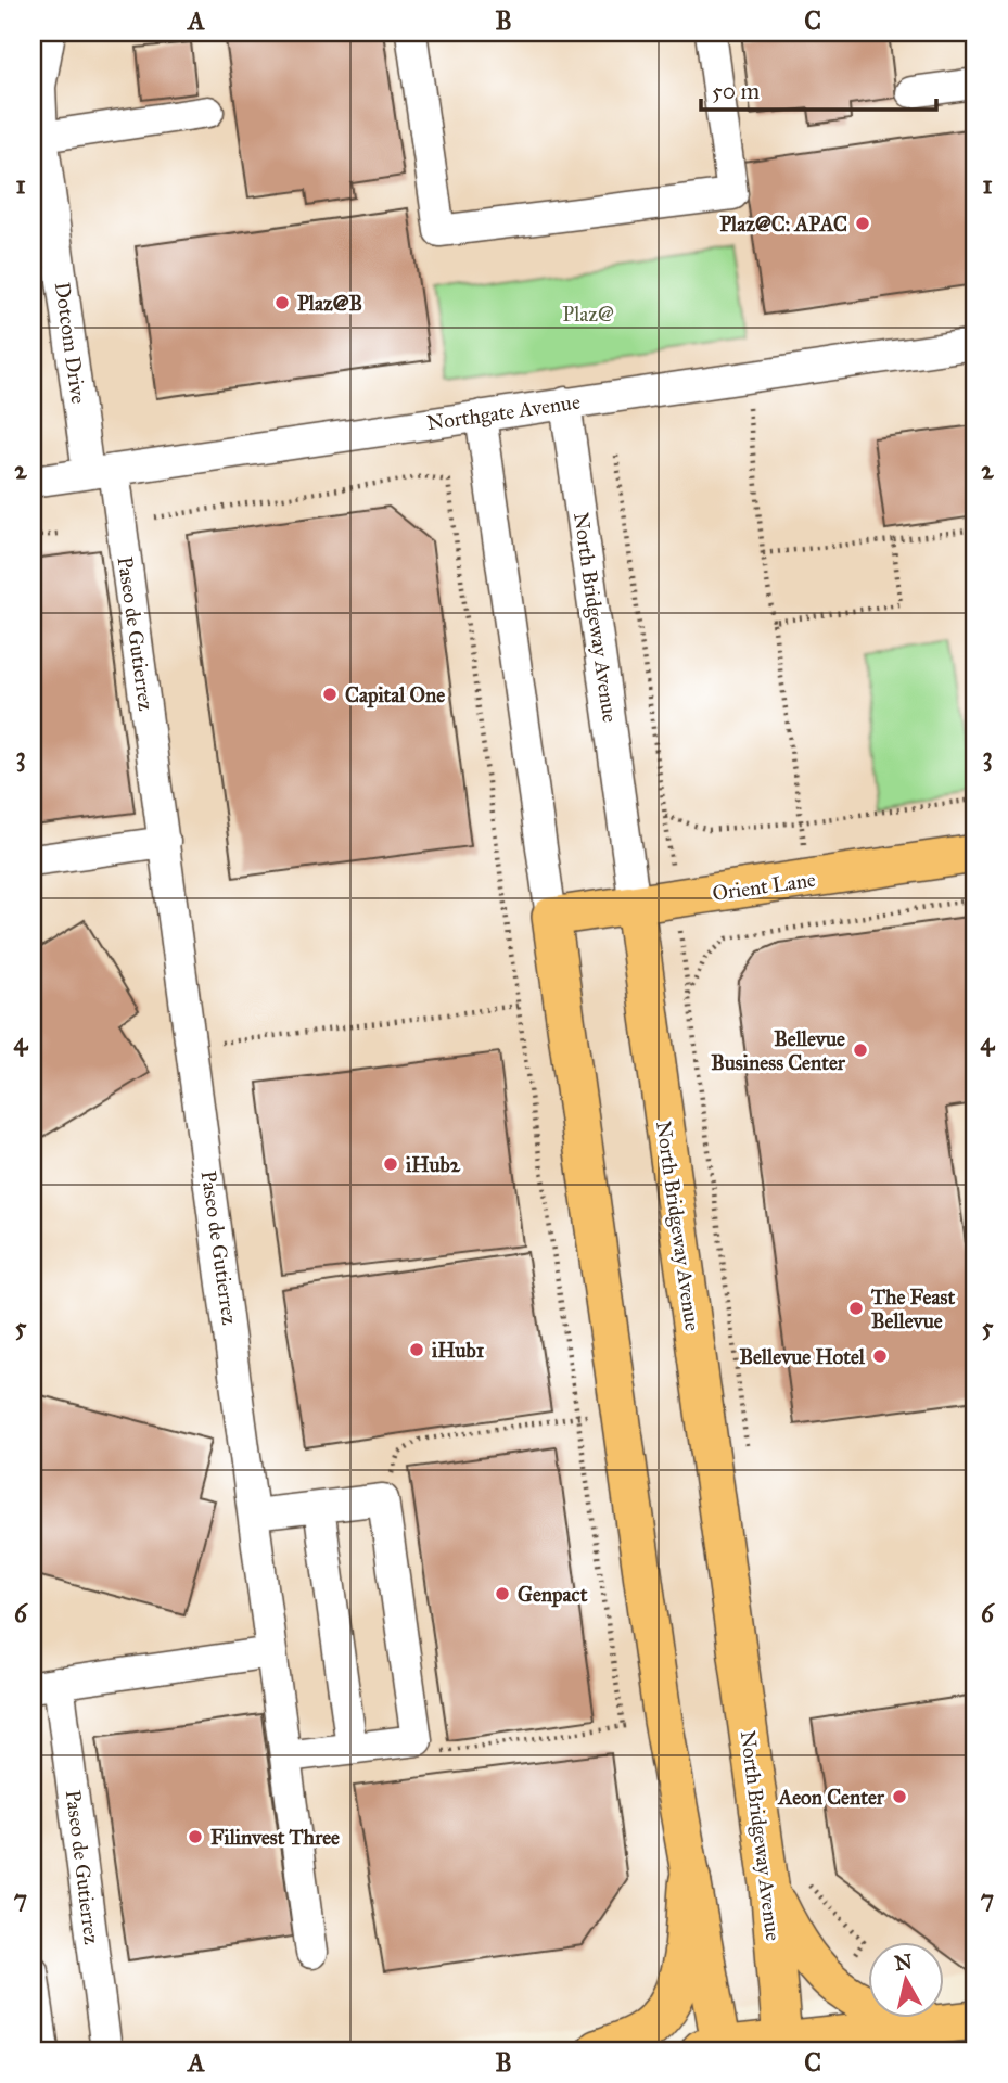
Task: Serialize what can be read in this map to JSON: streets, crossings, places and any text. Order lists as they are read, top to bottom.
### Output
{
  "streets": {
    "main road": ["North Bridgeway Avenue", "Orient Lane"],
    "street": ["Dotcom Drive", "Northgate Avenue", "Paseo de Gutierrez"]
  },
  "crossings": [
    ["Dotcom Drive", "Northgate Avenue"],
    ["Dotcom Drive", "Paseo de Gutierrez"],
    ["Northgate Avenue", "North Bridgeway Avenue"],
    ["Northgate Avenue", "Paseo de Gutierrez"],
    ["North Bridgeway Avenue", "Orient Lane"]
  ],
  "parks": ["Plaz@"],
  "places": [
    "Plaz@C: APAC",
    "Plaz@B",
    "Capital One",
    "Bellevue Business Center",
    "iHub2",
    "The Feast Bellevue",
    "iHub1",
    "Bellevue Hotel",
    "Genpact",
    "Aeon Center",
    "Filinvest Three"
  ],
  "scale_bar": "50 m",
  "north": "top",
  "grid": {
    "columns": ["A", "B", "C"],
    "rows": [
      "1",
      "2",
      "3",
      "4",
      "5",
      "6",
      "7"
    ]
  }
}
